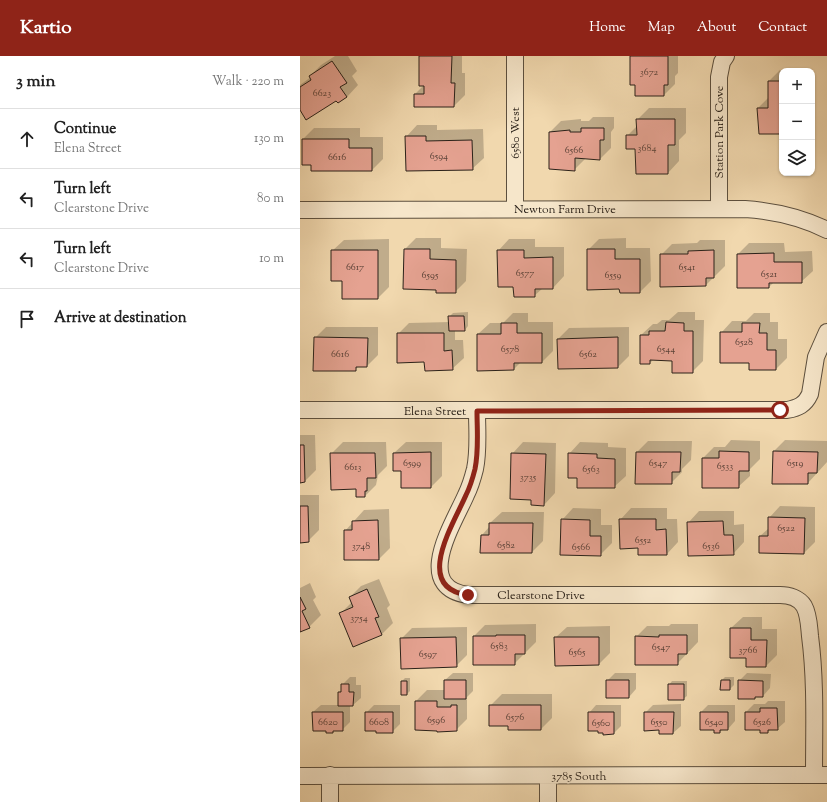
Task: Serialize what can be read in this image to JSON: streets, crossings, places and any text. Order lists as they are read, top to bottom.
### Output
{
  "streets": {
    "street": [
      "Station Park Cove",
      "6580 West",
      "Newton Farm Drive",
      "Elena Street",
      "Clearstone Drive",
      "3785 South"
    ]
  },
  "crossings": [
    ["Station Park Cove", "Newton Farm Drive"],
    ["6580 West", "Newton Farm Drive"],
    ["Elena Street", "Clearstone Drive"],
    ["Clearstone Drive", "3785 South"]
  ],
  "house_numbers": [
    "3672",
    "6623",
    "3684",
    "6566",
    "6594",
    "6616",
    "6617",
    "6541",
    "6577",
    "6521",
    "6595",
    "6559",
    "6528",
    "6578",
    "6544",
    "6616",
    "6562",
    "6599",
    "6547",
    "6519",
    "6533",
    "6613",
    "6563",
    "3735",
    "6522",
    "6552",
    "6582",
    "3748",
    "6536",
    "6566",
    "3754",
    "6583",
    "6547",
    "3766",
    "6565",
    "6597",
    "6576",
    "6596",
    "6620",
    "6608",
    "6550",
    "6540",
    "6526",
    "6560"
  ],
  "page": {
    "header": "Kartio",
    "nav": [
      "Home",
      "Map",
      "About",
      "Contact"
    ],
    "heading": ["3 min", "Walk · 220 m"],
    "map_buttons": ["+", "−"],
    "list": [
      ["Continue", "Elena Street", "130 m"],
      ["Turn left", "Clearstone Drive", "80 m"],
      ["Turn left", "Clearstone Drive", "10 m"],
      "Arrive at destination"
    ]
  }
}
